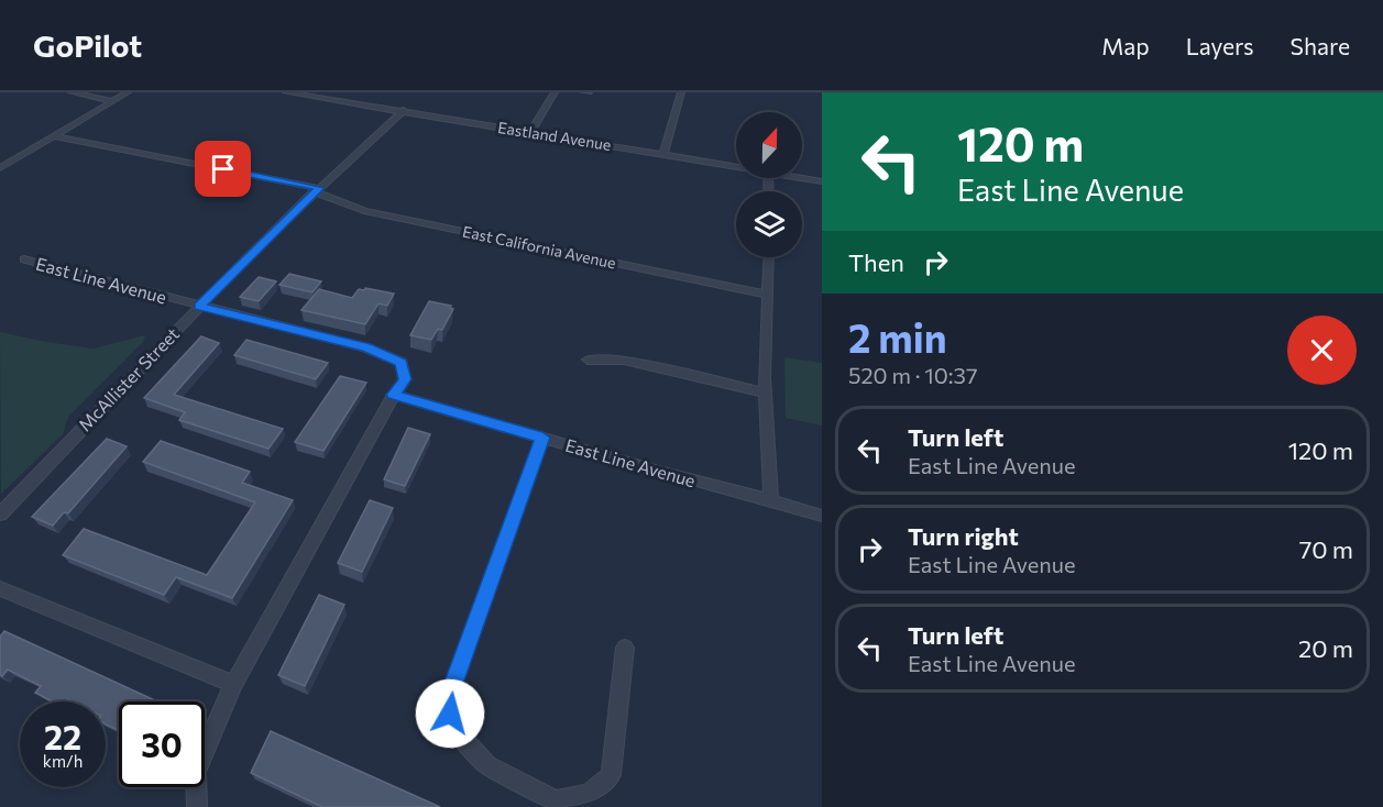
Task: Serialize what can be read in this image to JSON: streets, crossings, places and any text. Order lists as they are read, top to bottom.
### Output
{
  "streets": {
    "street": [
      "Eastland Avenue",
      "East California Avenue",
      "East Line Avenue",
      "McAllister Street"
    ]
  },
  "crossings": [
    ["Eastland Avenue", "McAllister Street"],
    ["East California Avenue", "McAllister Street"],
    ["East Line Avenue", "McAllister Street"]
  ],
  "north": "top",
  "page": {
    "header": "GoPilot",
    "nav": ["Map", "Layers", "Share"],
    "turn": ["120 m", "East Line Avenue"],
    "then": "Then",
    "heading": ["2 min", "520 m · 10:37"],
    "list": [
      {
        "name": "Turn left",
        "note": "East Line Avenue",
        "value": "120 m"
      },
      {
        "name": "Turn right",
        "note": "East Line Avenue",
        "value": "70 m"
      },
      {
        "name": "Turn left",
        "note": "East Line Avenue",
        "value": "20 m"
      }
    ],
    "speed": "22 km/h",
    "limit": "30"
  }
}
